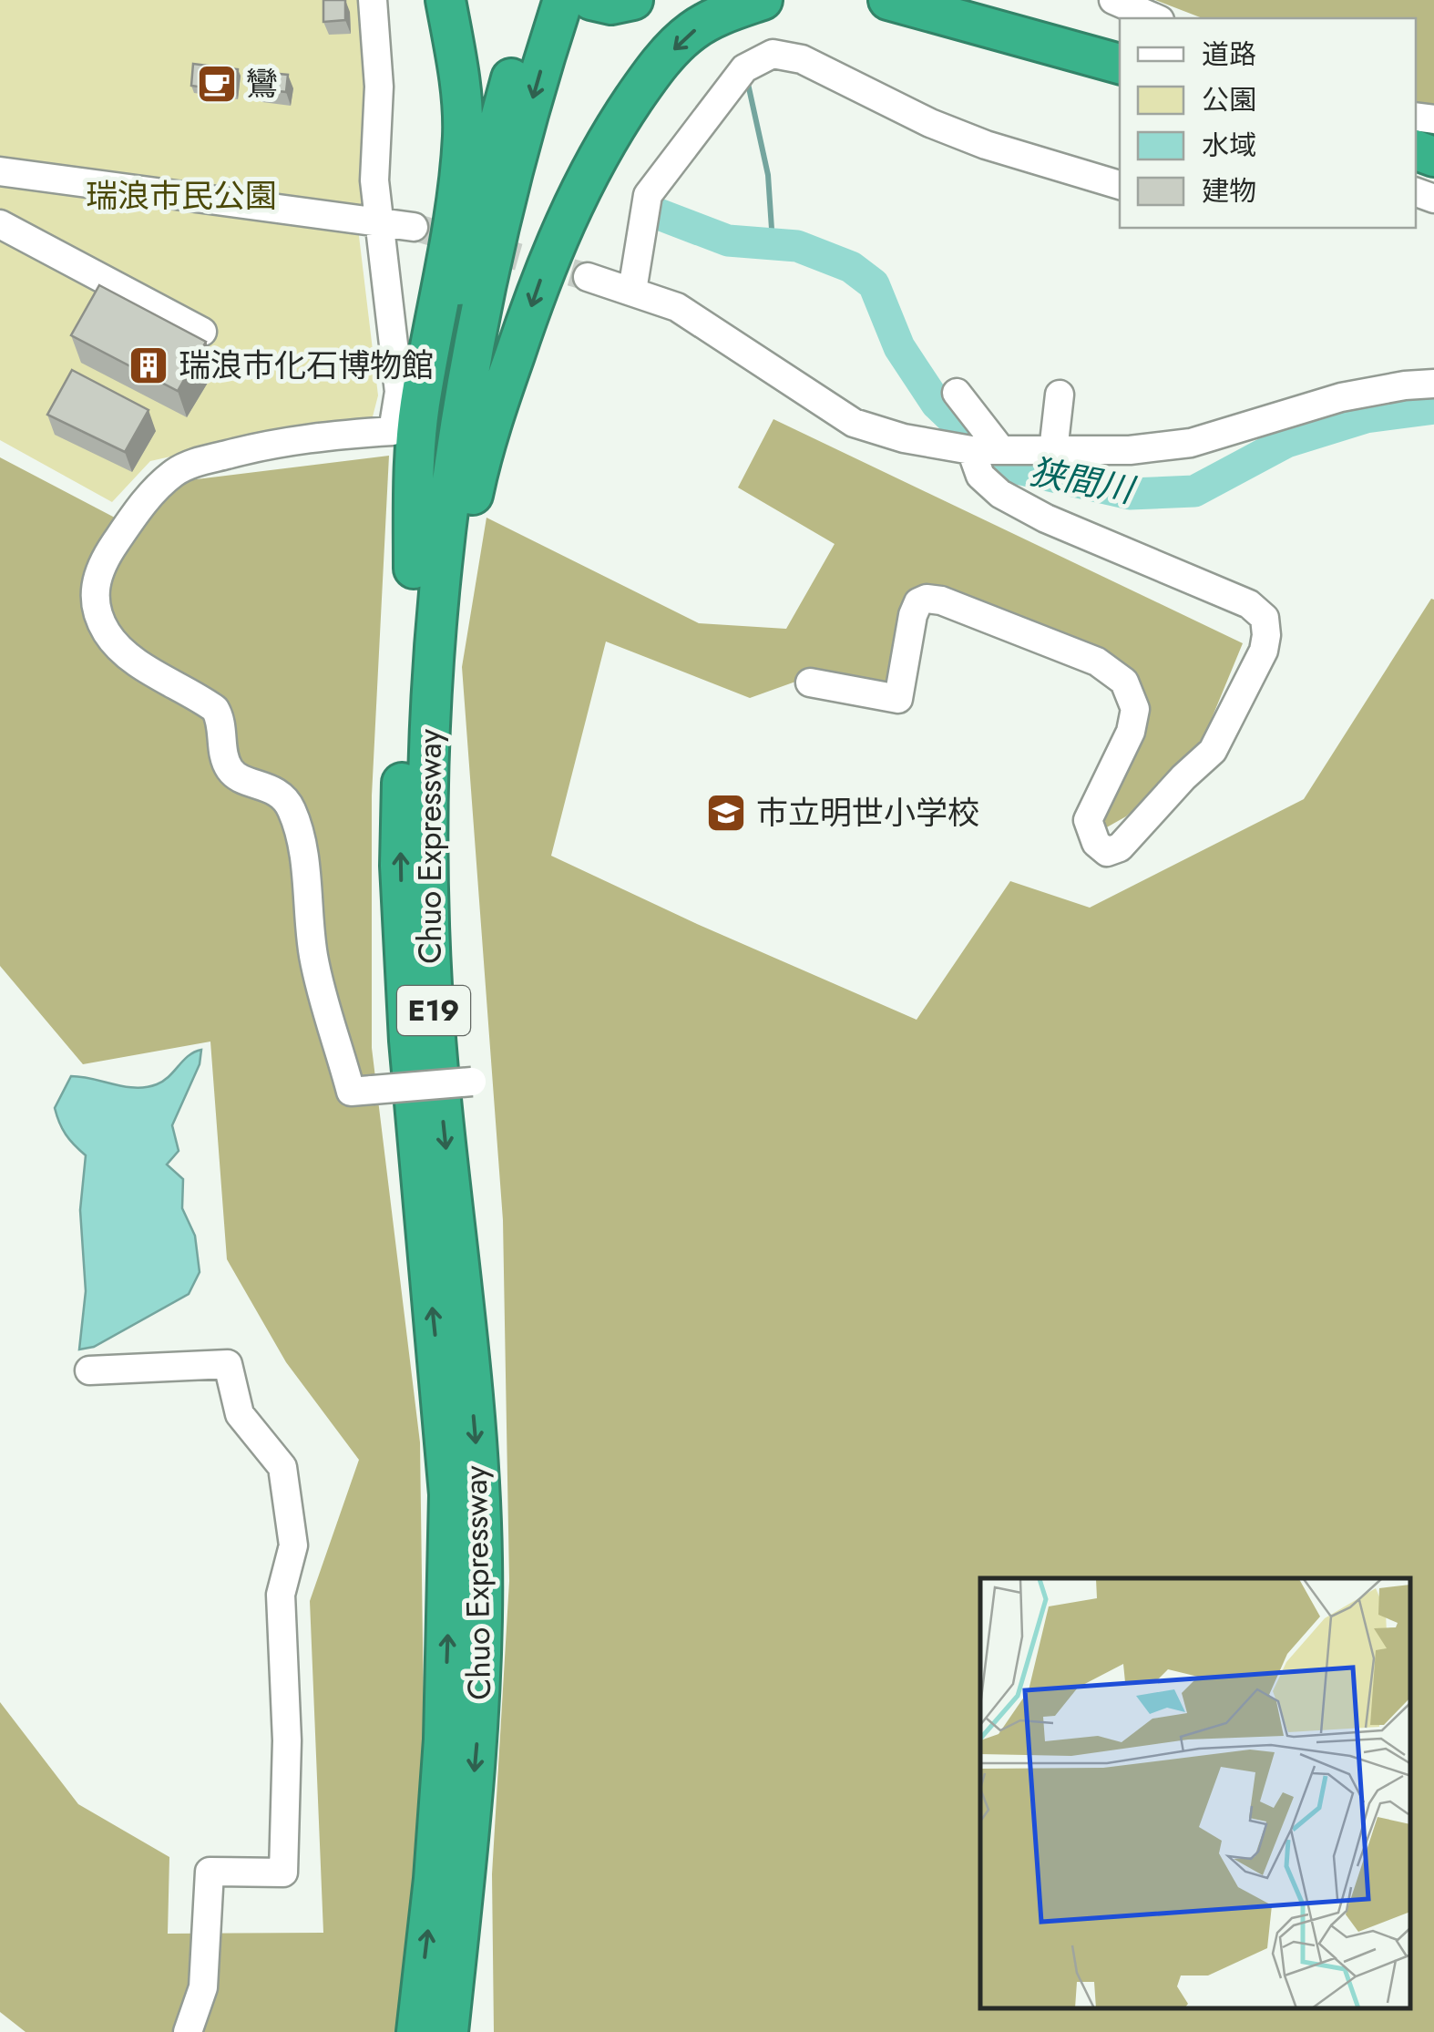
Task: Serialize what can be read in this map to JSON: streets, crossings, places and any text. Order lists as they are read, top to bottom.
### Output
{
  "streets": {
    "highway": ["Chuo Expressway", "E19"]
  },
  "water": ["狭間川"],
  "parks": ["瑞浪市民公園"],
  "places": {
    "cafe": ["鸞"],
    "building": ["瑞浪市化石博物館"],
    "school or university": ["市立明世小学校"]
  },
  "legend": [
    "道路",
    "公園",
    "水域",
    "建物"
  ]
}
